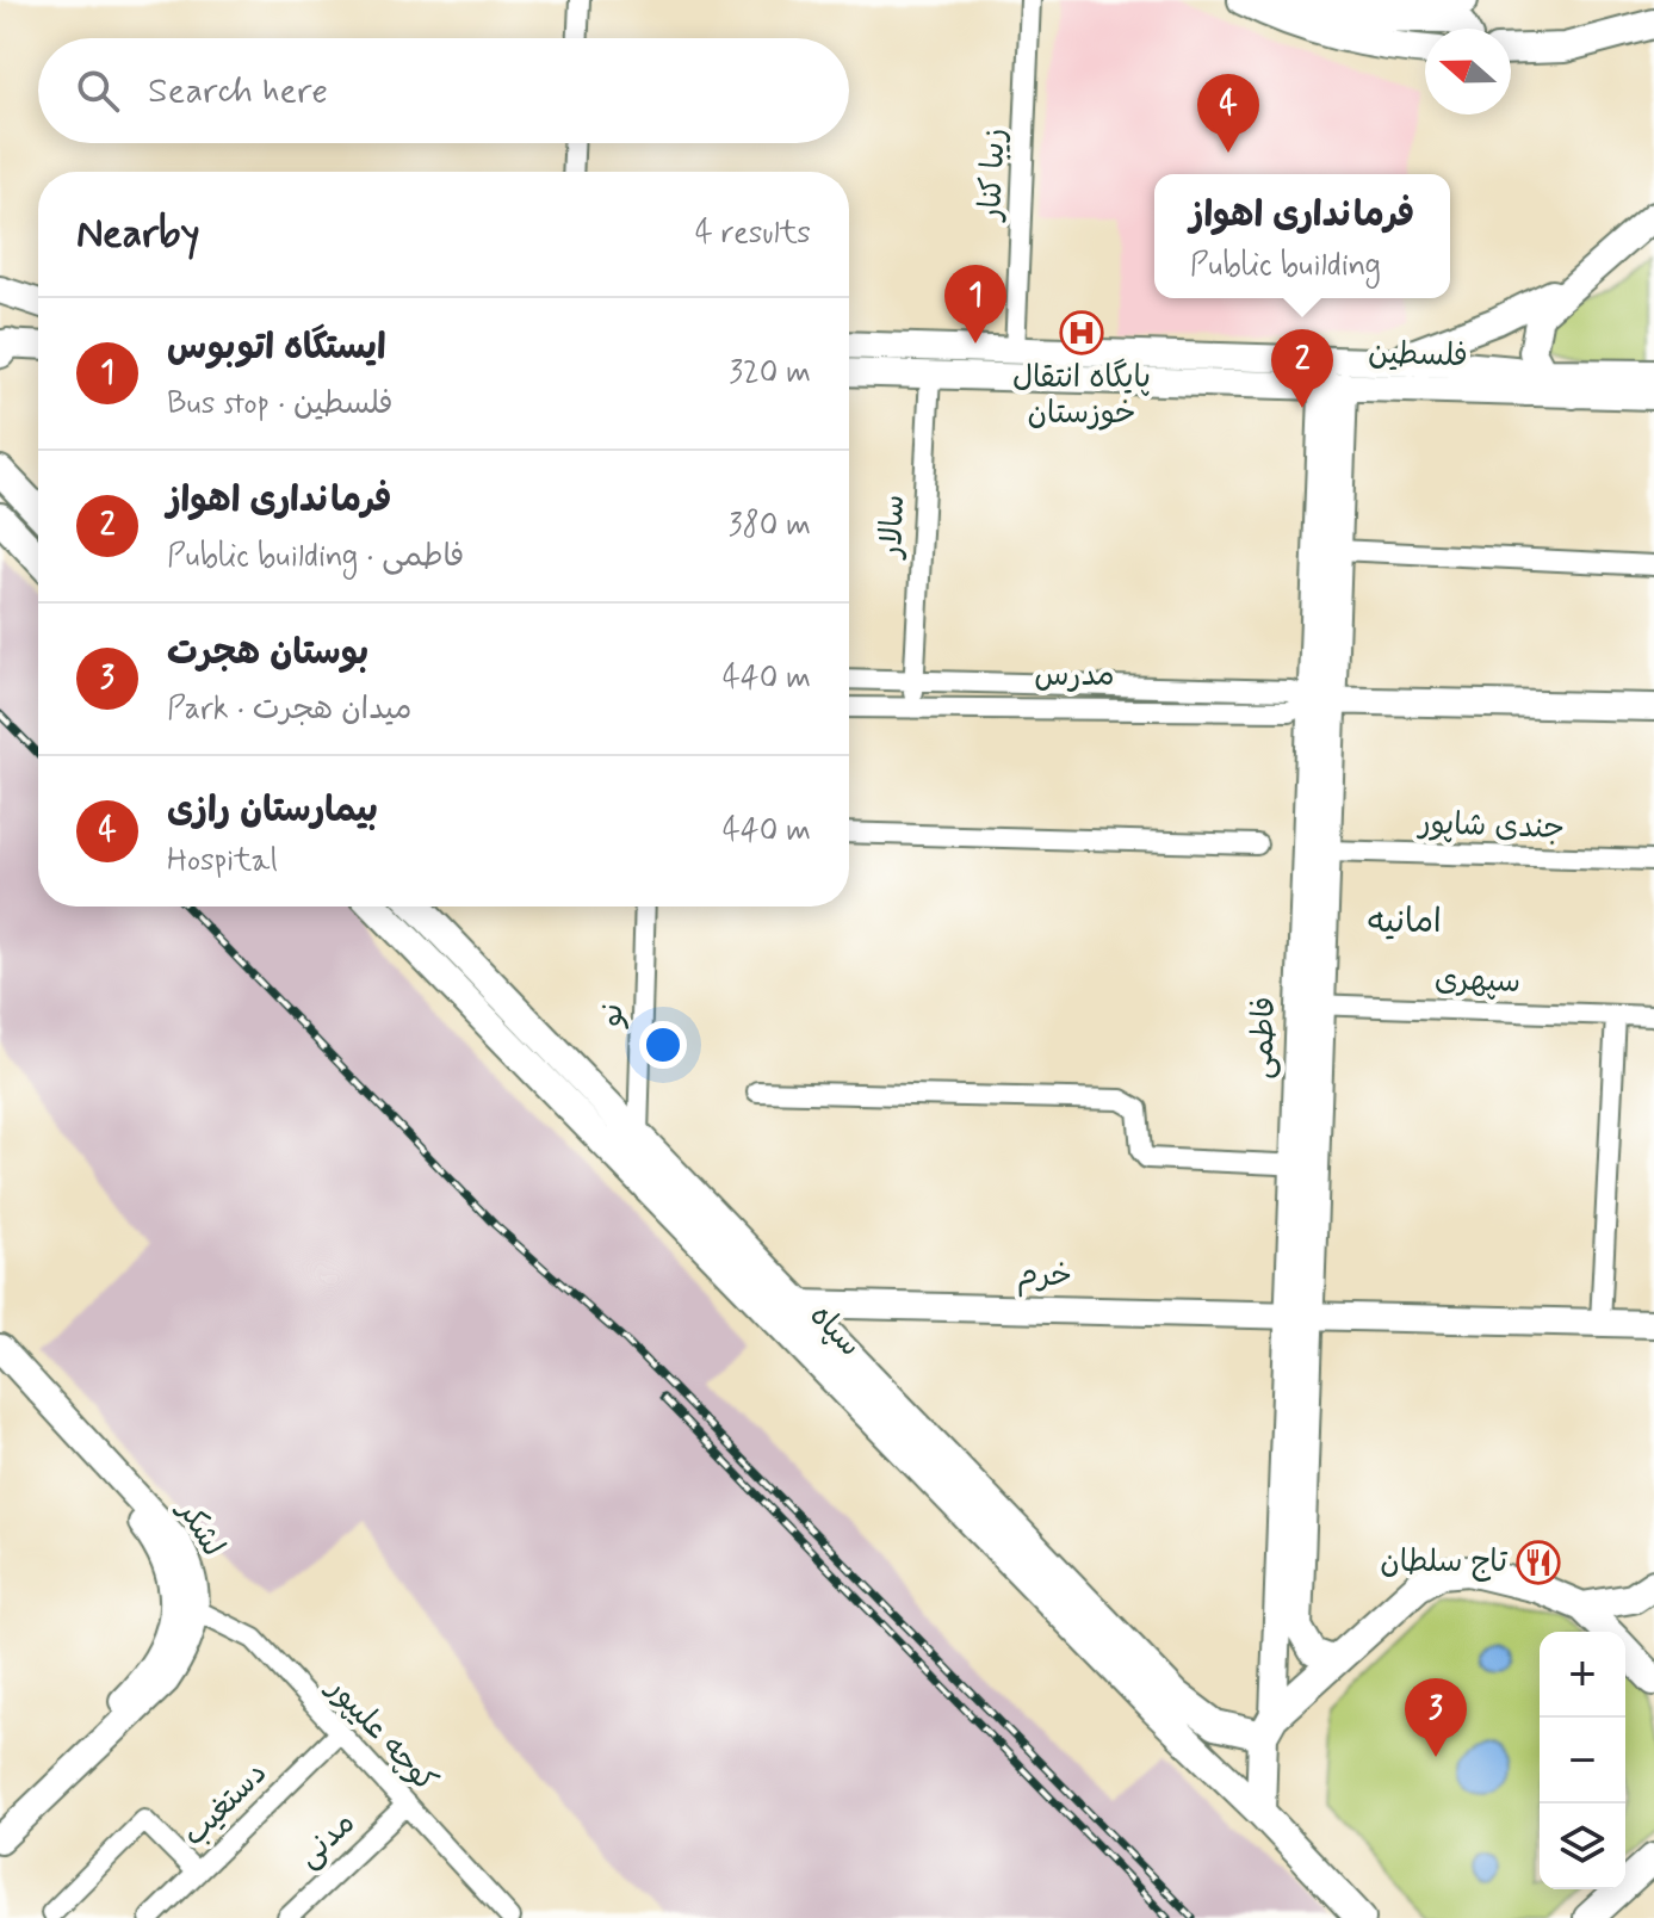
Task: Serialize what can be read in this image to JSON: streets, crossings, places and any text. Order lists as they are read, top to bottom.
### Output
{
  "streets": {
    "main road": ["سپاه"],
    "street": [
      "زیبا کنار",
      "فلسطین",
      "سالار",
      "مدرس",
      "جندی شاپور",
      "سپهری",
      "نو",
      "فاطمی",
      "خرم",
      "لشکر",
      "کوچه علیپور",
      "دستغیب",
      "مدنی"
    ]
  },
  "crossings": [
    ["زیبا کنار", "فلسطین"],
    ["فلسطین", "سالار"],
    ["فلسطین", "فاطمی"],
    ["سالار", "مدرس"],
    ["مدرس", "فاطمی"],
    ["جندی شاپور", "فاطمی"],
    ["سپهری", "فاطمی"],
    ["نو", "سپاه"],
    ["فاطمی", "خرم"],
    ["فاطمی", "سپاه"],
    ["خرم", "سپاه"],
    ["لشکر", "کوچه علیپور"],
    ["کوچه علیپور", "دستغیب"],
    ["کوچه علیپور", "مدنی"]
  ],
  "districts": ["امانیه"],
  "places": {
    "hospital": ["پایگاه انتقال خوزستان"],
    "restaurant": ["تاج سلطان"]
  },
  "north": "left",
  "page": {
    "search": "Search here",
    "pins": [
      "4",
      "1",
      "2",
      "3"
    ],
    "heading": ["Nearby", "4 results"],
    "popup": ["فرمانداری اهواز", "Public building"],
    "list": [
      {
        "mark": "1",
        "name": "ایستگاه اتوبوس",
        "note": "Bus stop · فلسطین",
        "value": "320 m"
      },
      {
        "mark": "2",
        "name": "فرمانداری اهواز",
        "note": "Public building · فاطمی",
        "value": "380 m"
      },
      {
        "mark": "3",
        "name": "بوستان هجرت",
        "note": "Park · میدان هجرت",
        "value": "440 m"
      },
      {
        "mark": "4",
        "name": "بیمارستان رازی",
        "note": "Hospital",
        "value": "440 m"
      }
    ],
    "map_buttons": ["+", "−"]
  }
}
